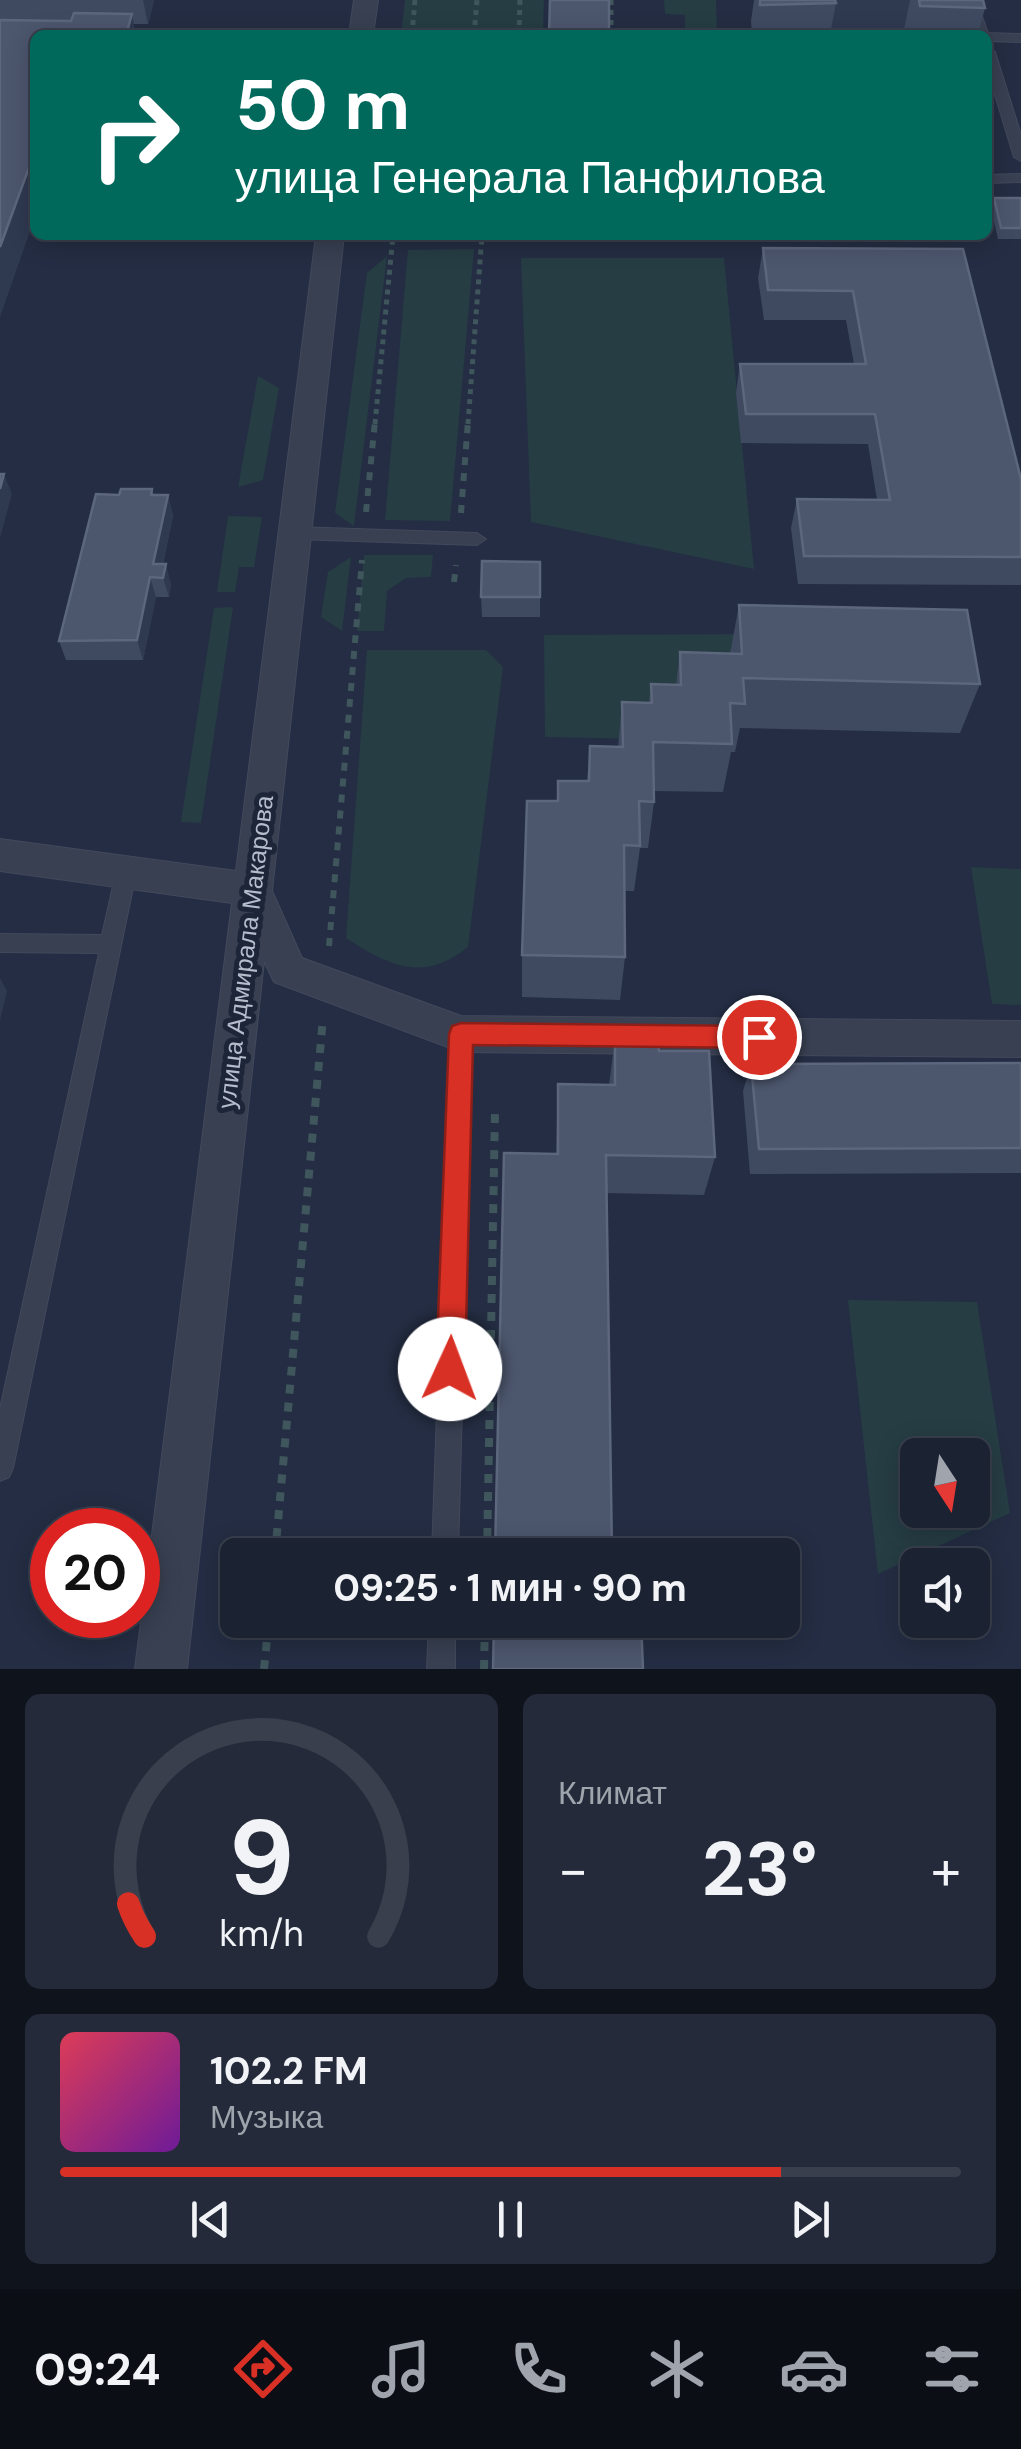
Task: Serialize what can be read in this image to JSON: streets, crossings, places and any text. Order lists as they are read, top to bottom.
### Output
{
  "streets": {
    "street": ["улица Адмирала Макарова"]
  },
  "north": "bottom",
  "page": {
    "turn": ["50 m", "улица Генерала Панфилова"],
    "limit": "20",
    "trip": "09:25 · 1 мин · 90 m",
    "tile": "Климат",
    "heat": ["−", "23°", "+"],
    "song": ["102.2 FM", "Музыка"],
    "tabs": "09:24",
    "gauge": ["9", "km/h"]
  }
}
